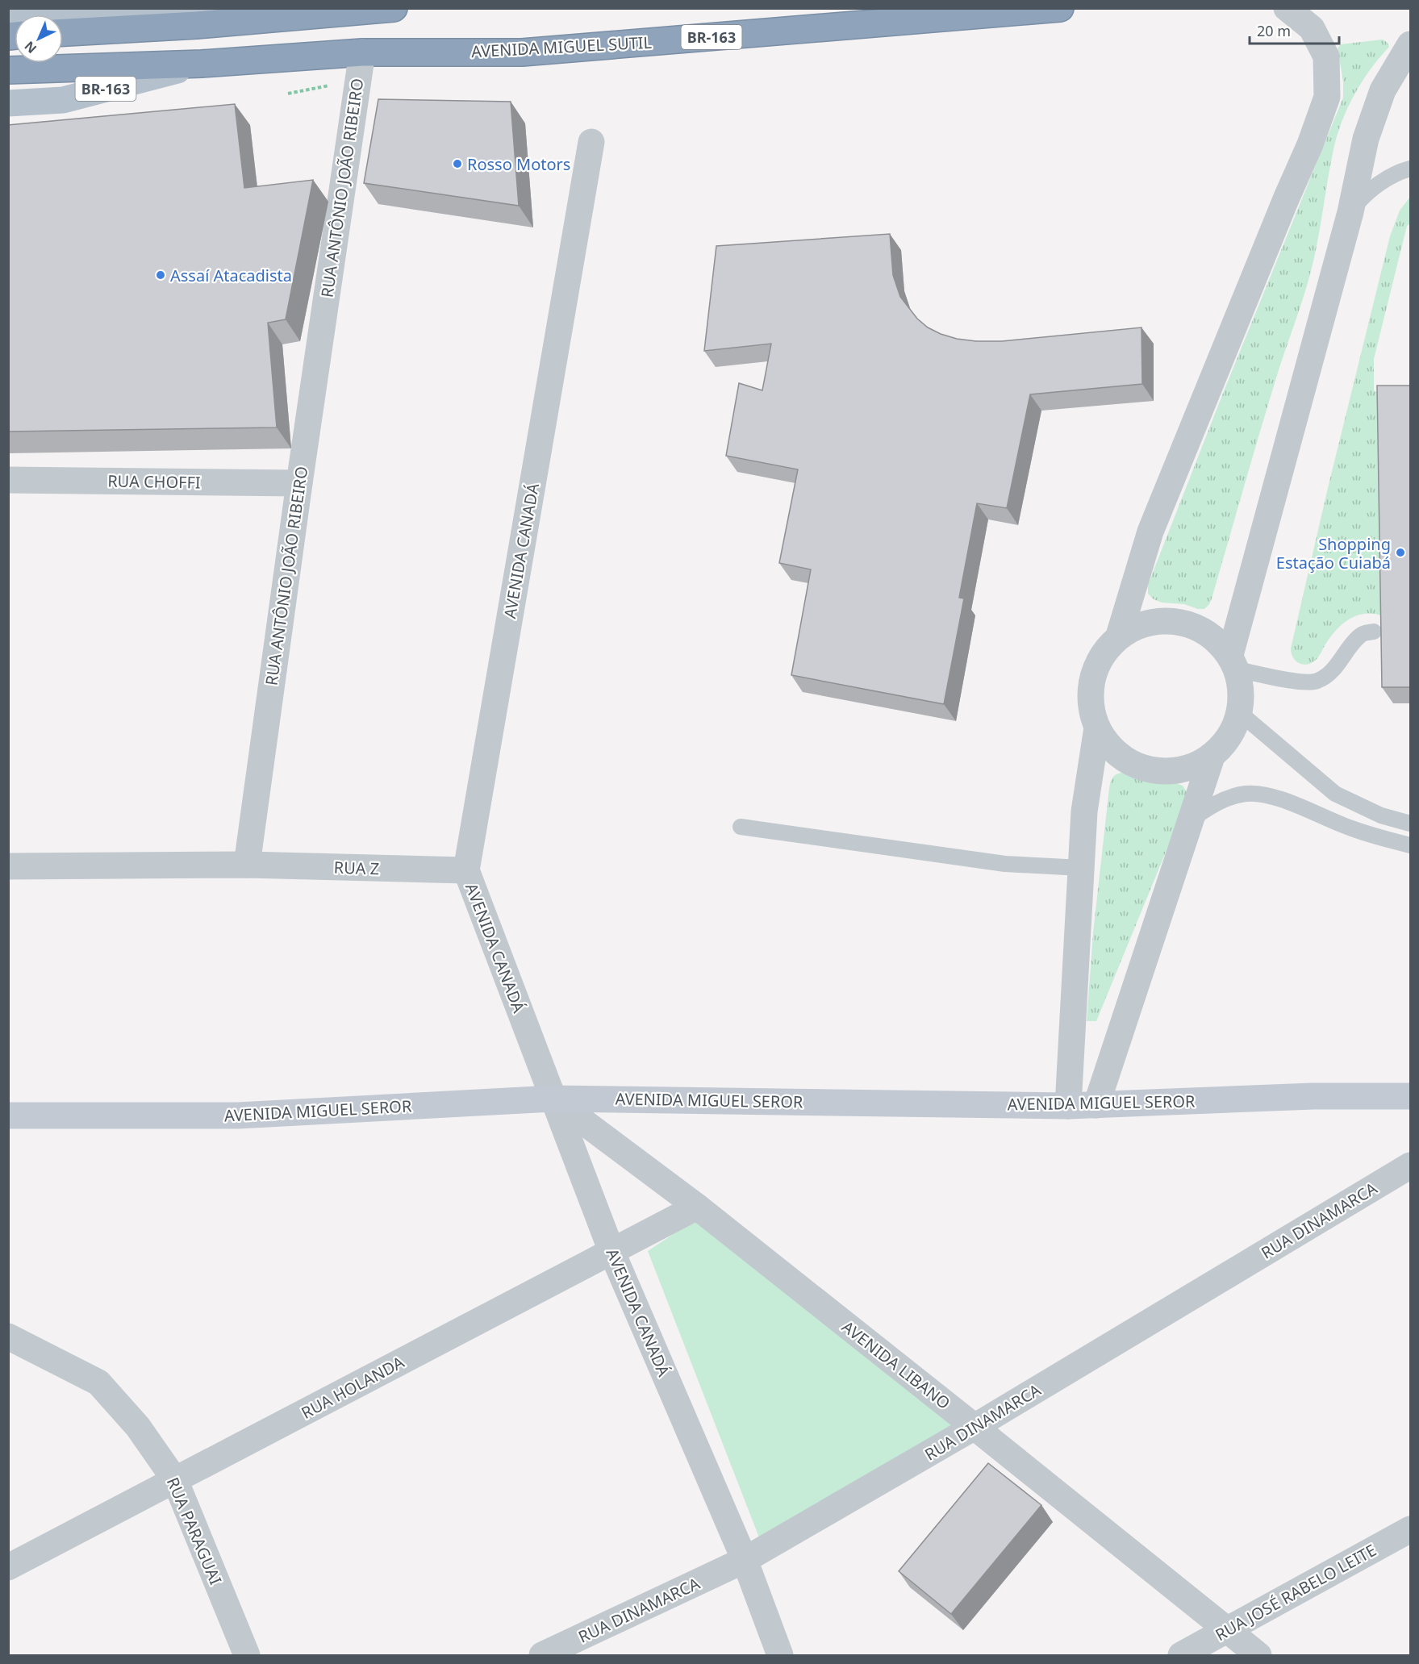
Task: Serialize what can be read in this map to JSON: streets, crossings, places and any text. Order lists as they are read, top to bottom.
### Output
{
  "streets": {
    "highway": ["BR-163", "AVENIDA MIGUEL SUTIL"],
    "street": [
      "RUA ANTÔNIO JOÃO RIBEIRO",
      "RUA CHOFFI",
      "AVENIDA CANADÁ",
      "RUA Z",
      "AVENIDA MIGUEL SEROR",
      "RUA DINAMARCA",
      "AVENIDA LIBANO",
      "RUA HOLANDA",
      "RUA PARAGUAI",
      "RUA JOSÉ RABELO LEITE"
    ]
  },
  "crossings": [
    ["BR-163", "AVENIDA MIGUEL SUTIL"],
    ["AVENIDA MIGUEL SUTIL", "RUA ANTÔNIO JOÃO RIBEIRO"],
    ["RUA ANTÔNIO JOÃO RIBEIRO", "RUA CHOFFI"],
    ["RUA ANTÔNIO JOÃO RIBEIRO", "RUA Z"],
    ["AVENIDA CANADÁ", "RUA Z"],
    ["AVENIDA CANADÁ", "AVENIDA MIGUEL SEROR"],
    ["AVENIDA CANADÁ", "RUA DINAMARCA"],
    ["AVENIDA CANADÁ", "AVENIDA LIBANO"],
    ["AVENIDA CANADÁ", "RUA HOLANDA"],
    ["AVENIDA MIGUEL SEROR", "AVENIDA LIBANO"],
    ["RUA DINAMARCA", "AVENIDA LIBANO"],
    ["AVENIDA LIBANO", "RUA HOLANDA"],
    ["AVENIDA LIBANO", "RUA JOSÉ RABELO LEITE"],
    ["RUA HOLANDA", "RUA PARAGUAI"]
  ],
  "places": ["Rosso Motors", "Assaí Atacadista", "Shopping Estação Cuiabá"],
  "scale_bar": "20 m",
  "north": "bottom left"
}
